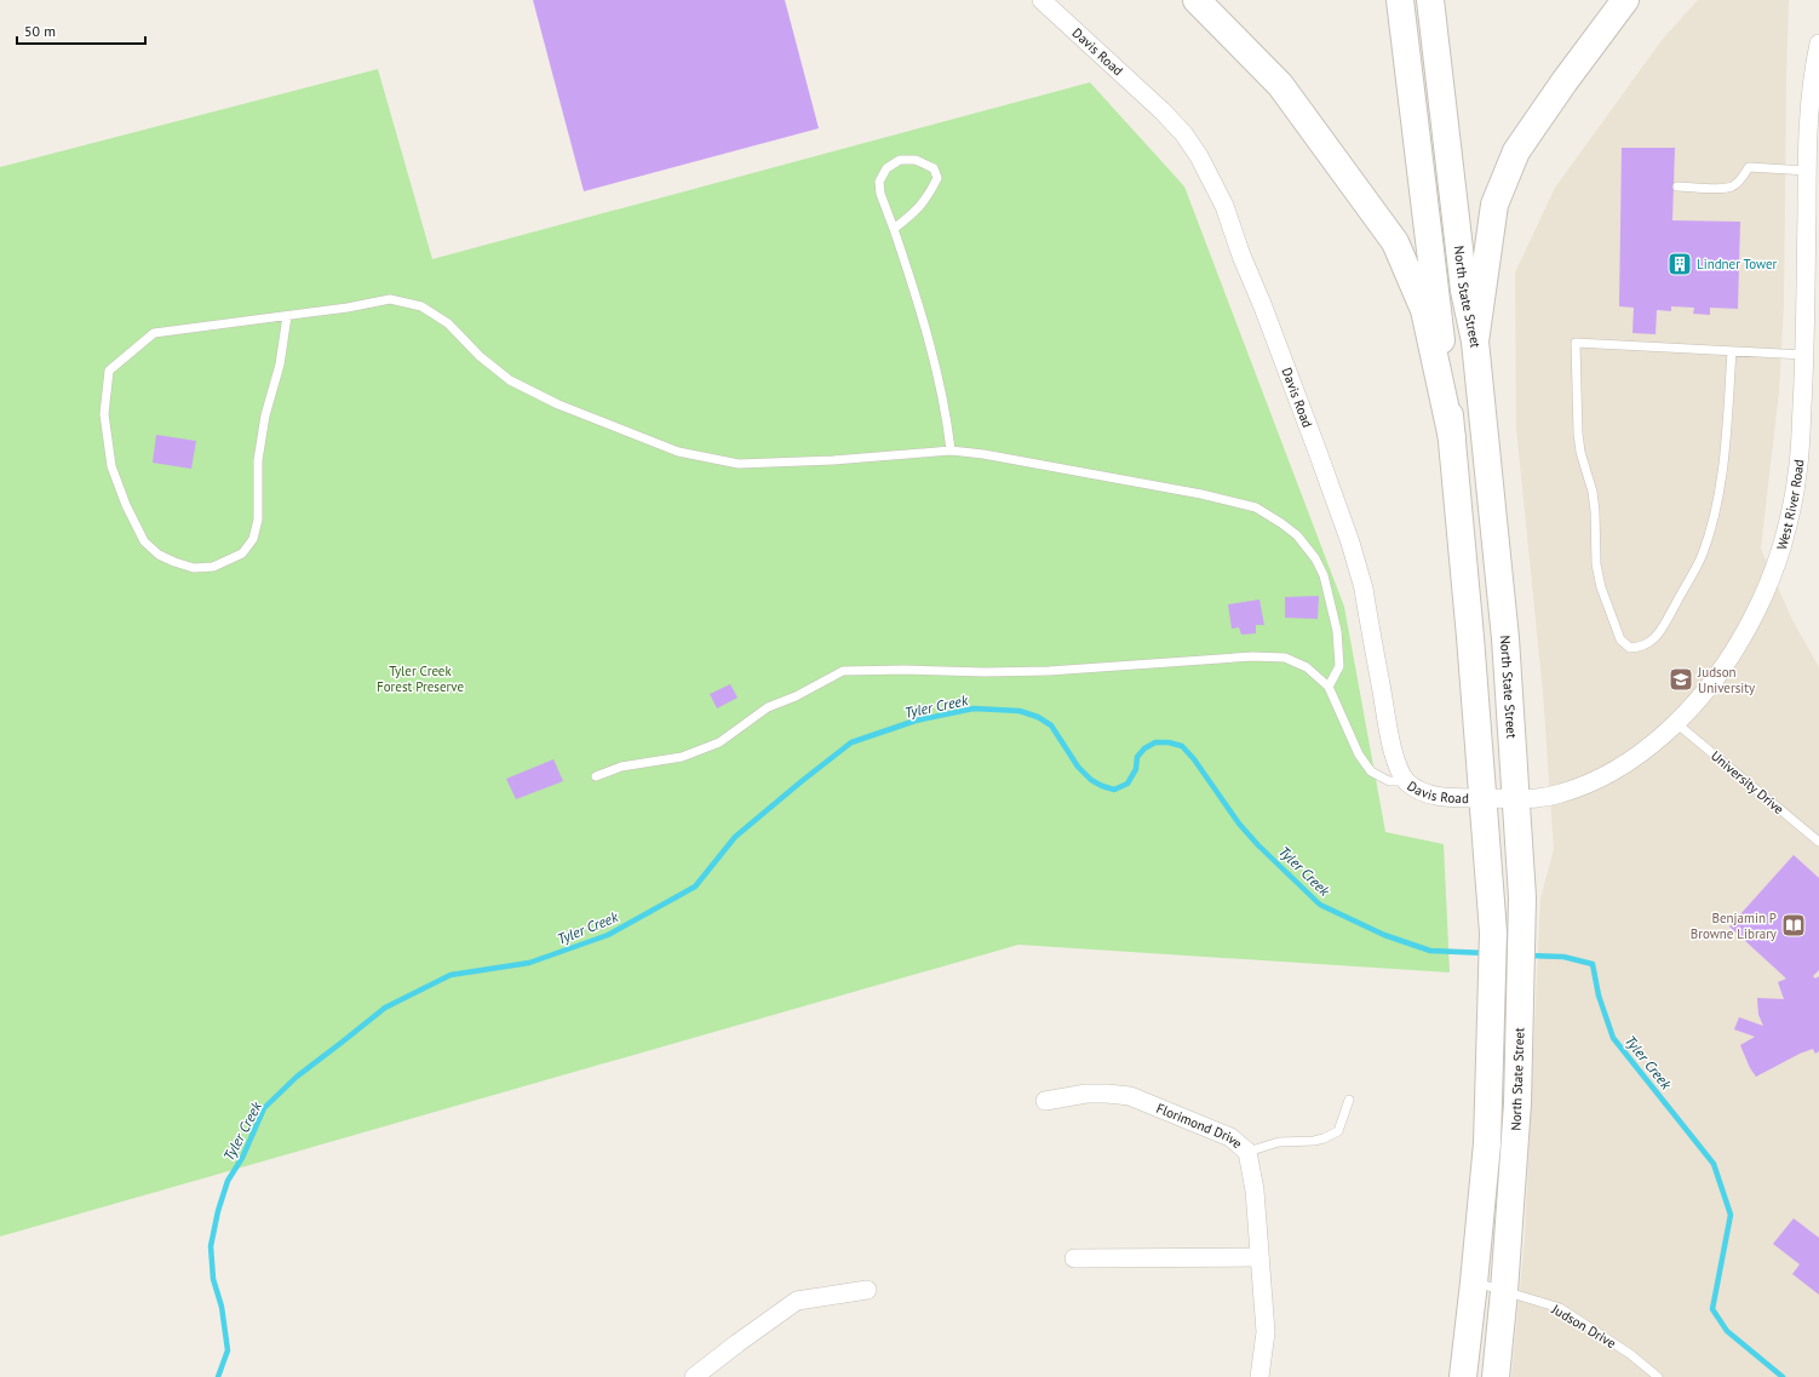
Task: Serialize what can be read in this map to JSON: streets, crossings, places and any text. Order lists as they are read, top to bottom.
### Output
{
  "streets": {
    "main road": ["North State Street"],
    "street": ["Davis Road", "West River Road", "Florimond Drive"],
    "lane": ["University Drive", "Judson Drive"]
  },
  "crossings": [
    ["Davis Road", "North State Street"],
    ["Davis Road", "West River Road"],
    ["North State Street", "West River Road"],
    ["North State Street", "Judson Drive"],
    ["West River Road", "University Drive"]
  ],
  "water": ["Tyler Creek"],
  "parks": ["Tyler Creek Forest Preserve"],
  "places": {
    "building": ["Lindner Tower"],
    "school or university": ["Judson University"],
    "library": ["Benjamin P Browne Library"]
  },
  "scale_bar": "50 m"
}
